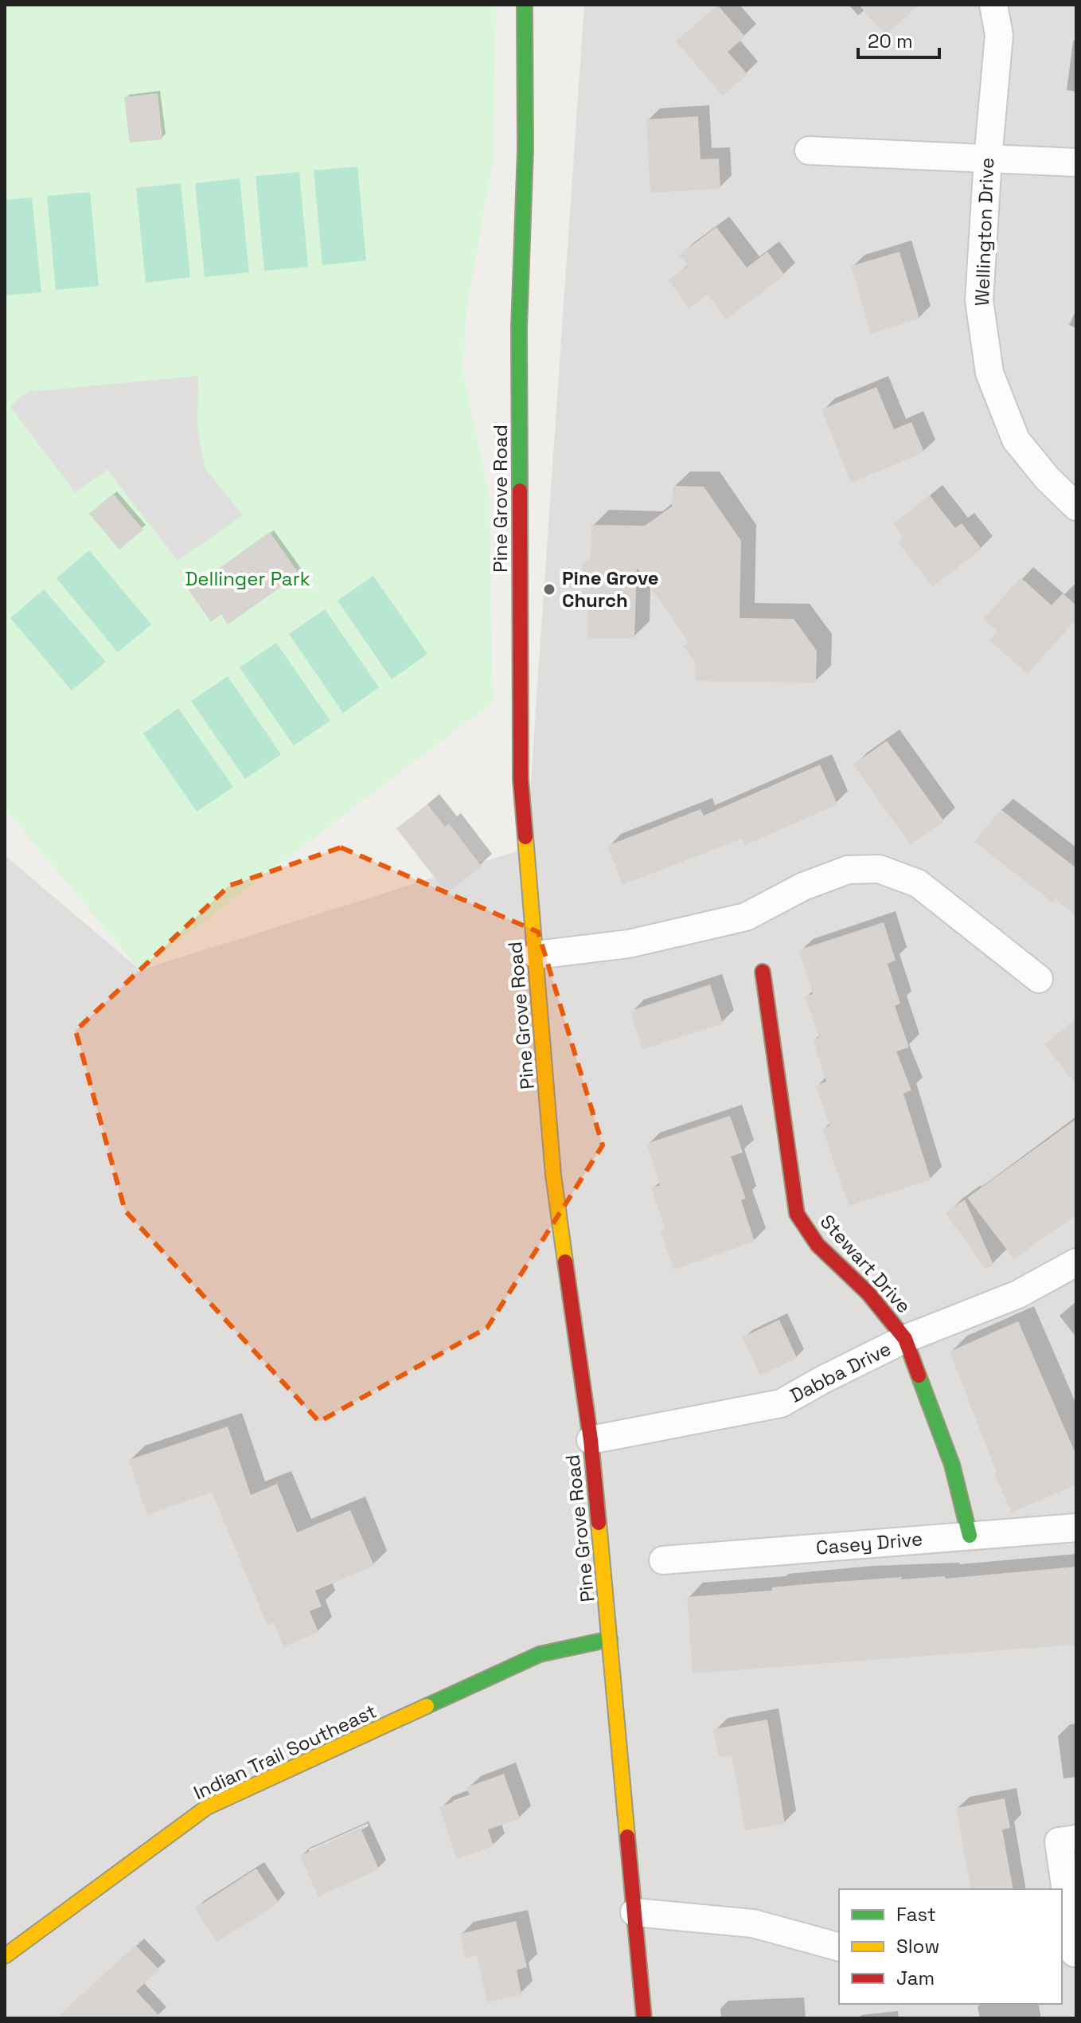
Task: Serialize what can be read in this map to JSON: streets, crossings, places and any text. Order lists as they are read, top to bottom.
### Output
{
  "streets": {
    "street": [
      "Wellington Drive",
      "Pine Grove Road",
      "Stewart Drive",
      "Dabba Drive",
      "Casey Drive",
      "Indian Trail Southeast"
    ]
  },
  "crossings": [
    ["Pine Grove Road", "Dabba Drive"],
    ["Pine Grove Road", "Indian Trail Southeast"],
    ["Stewart Drive", "Dabba Drive"],
    ["Stewart Drive", "Casey Drive"]
  ],
  "parks": ["Dellinger Park"],
  "places": ["Pine Grove Church"],
  "legend": ["Fast", "Slow", "Jam"],
  "scale_bar": "20 m"
}
